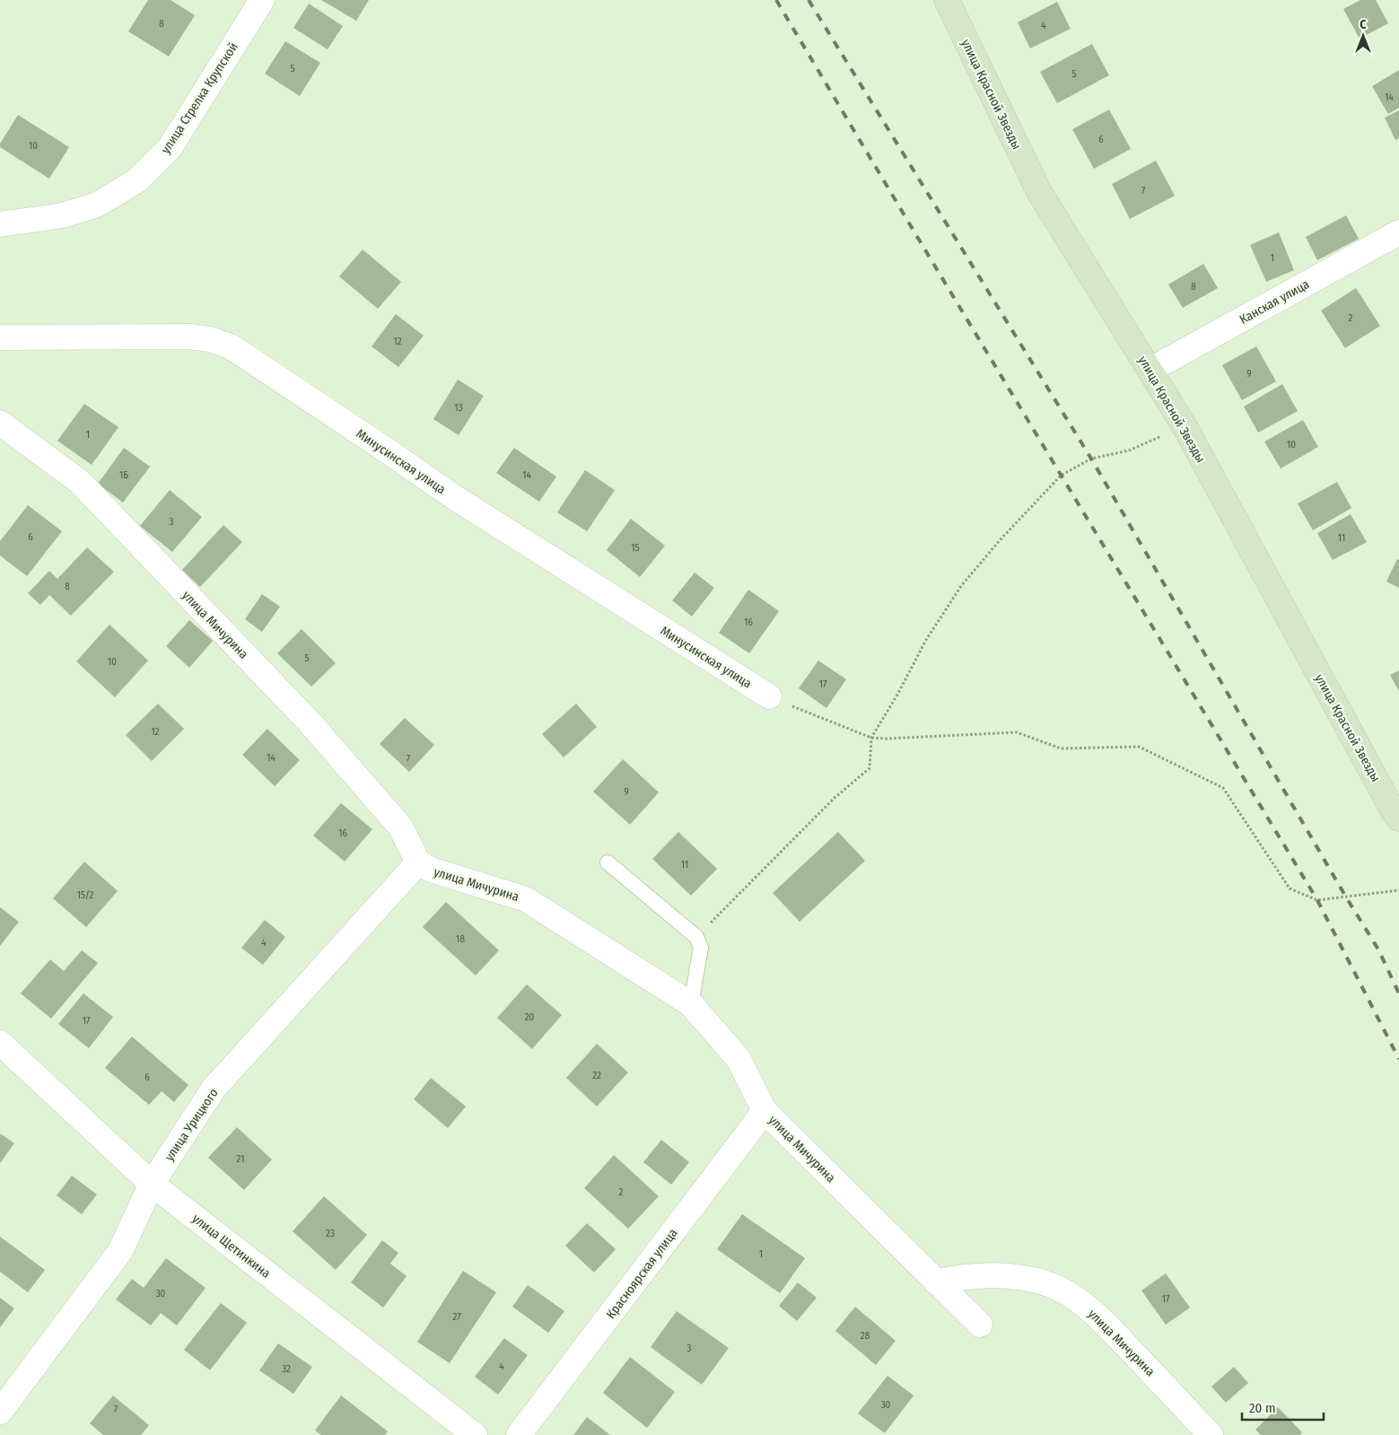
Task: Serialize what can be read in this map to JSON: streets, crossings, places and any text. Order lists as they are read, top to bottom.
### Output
{
  "streets": {
    "street": [
      "улица Красной Звезды",
      "улица Стрелка Крупской",
      "Канская улица",
      "Минусинская улица",
      "улица Мичурина",
      "улица Урицкого",
      "улица Щетинкина",
      "Красноярская улица"
    ]
  },
  "crossings": [
    ["улица Красной Звезды", "Канская улица"],
    ["улица Мичурина", "улица Урицкого"],
    ["улица Мичурина", "Красноярская улица"],
    ["улица Урицкого", "улица Щетинкина"]
  ],
  "house_numbers": [
    "8",
    "4",
    "5",
    "5",
    "14",
    "6",
    "10",
    "7",
    "1",
    "8",
    "2",
    "12",
    "9",
    "13",
    "1",
    "10",
    "1Б",
    "14",
    "3",
    "6",
    "11",
    "15",
    "8",
    "16",
    "5",
    "10",
    "17",
    "12",
    "14",
    "7",
    "9",
    "16",
    "11",
    "15/2",
    "18",
    "4",
    "20",
    "17",
    "22",
    "6",
    "21",
    "2",
    "23",
    "1",
    "30",
    "17",
    "27",
    "28",
    "3",
    "4",
    "32",
    "30",
    "7"
  ],
  "scale_bar": "20 m",
  "north": "top"
}
